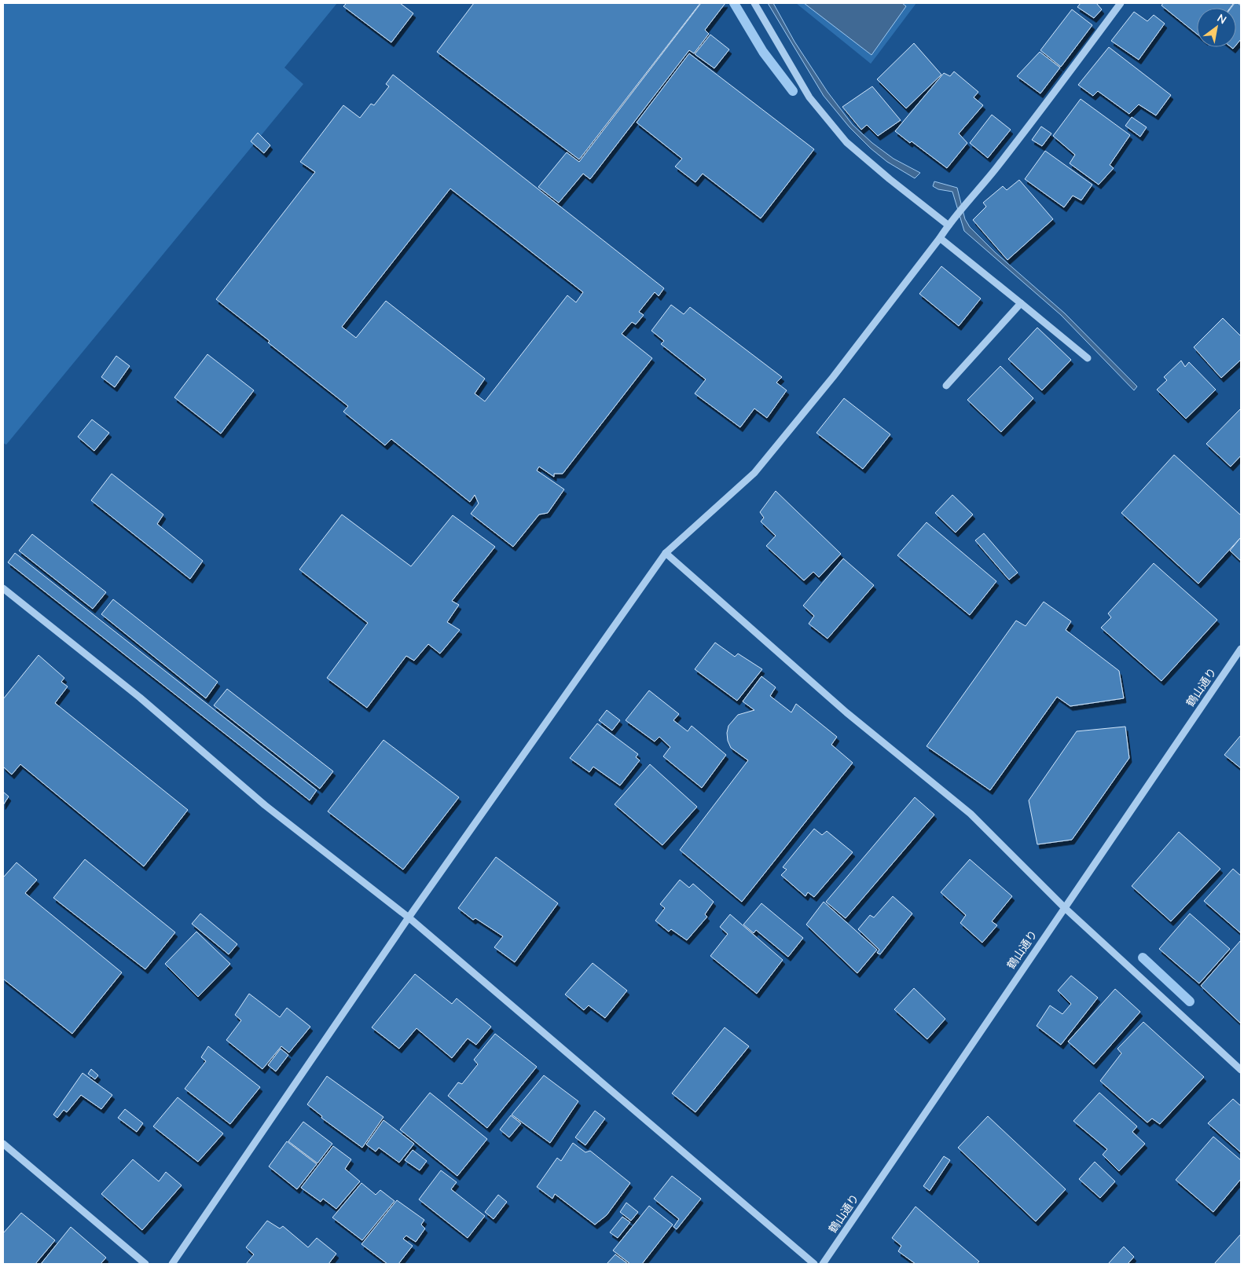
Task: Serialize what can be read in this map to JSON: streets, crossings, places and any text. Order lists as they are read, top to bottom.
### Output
{
  "streets": {
    "street": ["鶴山通り"]
  },
  "north": "top right"
}
